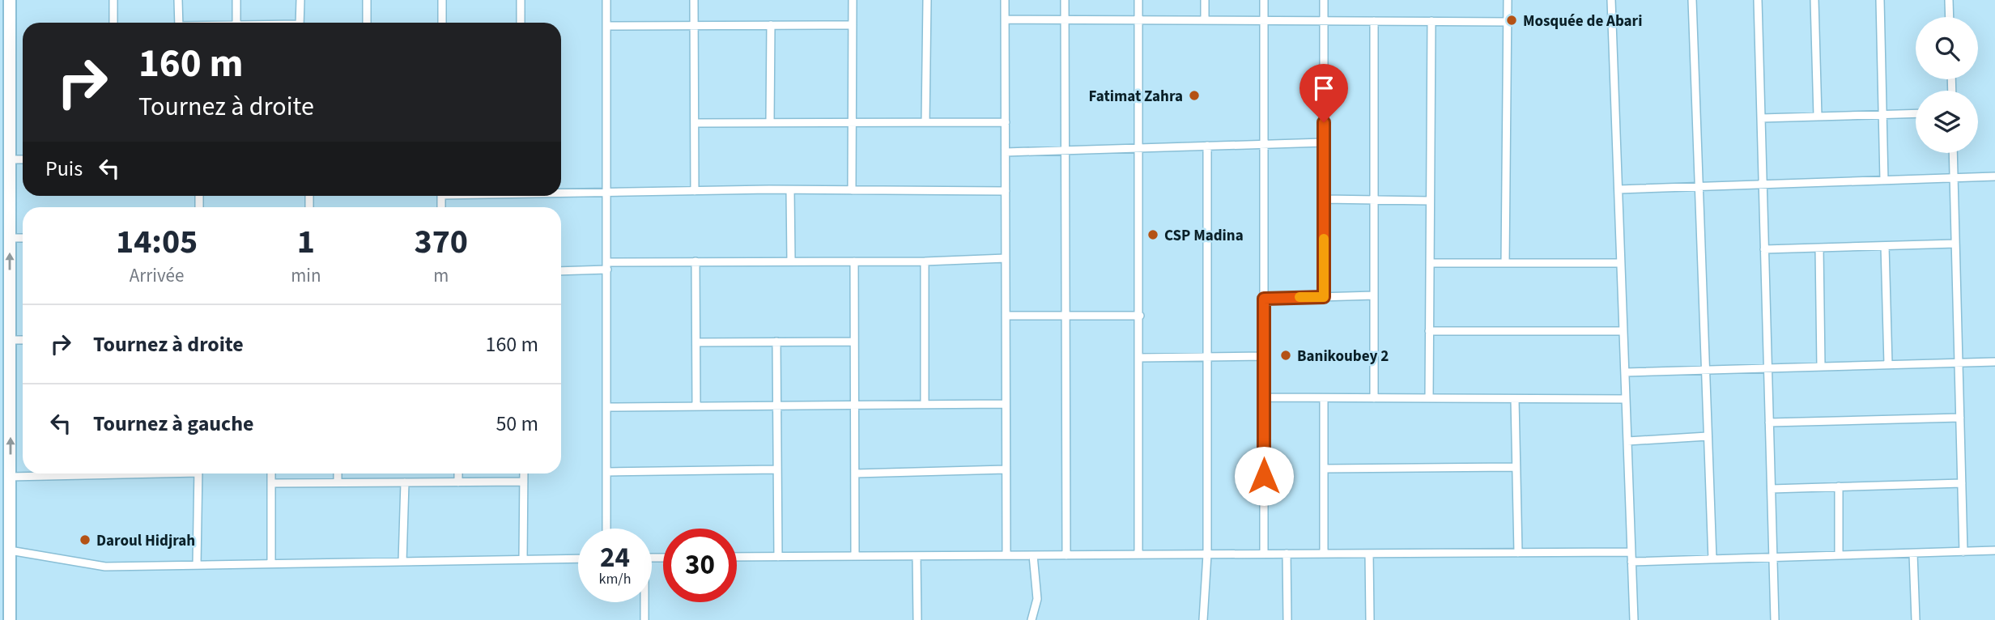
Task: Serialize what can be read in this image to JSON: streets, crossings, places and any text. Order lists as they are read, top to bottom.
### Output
{
  "places": [
    "Mosquée de Abari",
    "Fatimat Zahra",
    "CSP Madina",
    "Banikoubey 2",
    "Daroul Hidjrah"
  ],
  "page": {
    "turn": ["160 m", "Tournez à droite"],
    "then": "Puis",
    "eta": [
      "14:05",
      "Arrivée",
      "1",
      "min",
      "370",
      "m"
    ],
    "list": [
      {
        "name": "Tournez à droite",
        "value": "160 m"
      },
      {
        "name": "Tournez à gauche",
        "value": "50 m"
      }
    ],
    "speed": "24 km/h",
    "limit": "30"
  }
}
